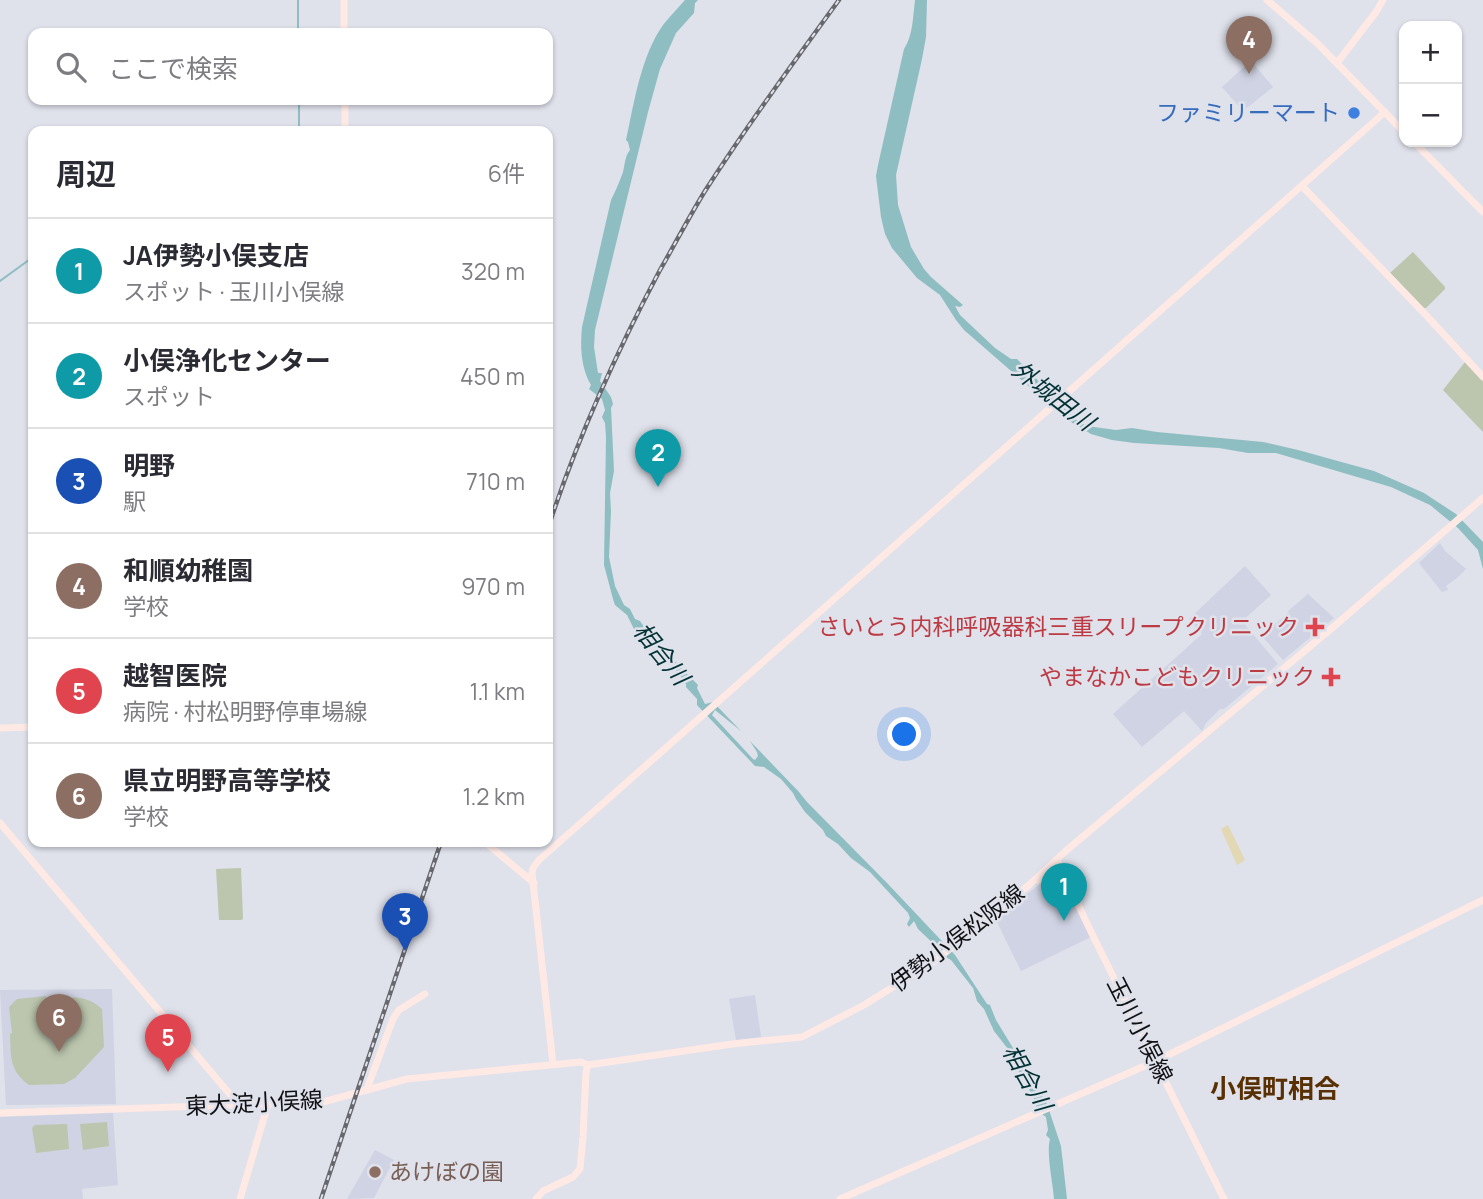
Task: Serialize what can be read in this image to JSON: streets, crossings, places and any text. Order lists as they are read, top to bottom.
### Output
{
  "streets": {
    "main road": ["伊勢小俣松阪線", "玉川小俣線", "東大淀小俣線"]
  },
  "crossings": [
    ["伊勢小俣松阪線", "玉川小俣線"],
    ["伊勢小俣松阪線", "東大淀小俣線"]
  ],
  "districts": ["小俣町相合"],
  "water": ["外城田川", "相合川"],
  "places": {
    "other": ["ファミリーマート", "あけぼの園"],
    "health": ["さいとう内科呼吸器科三重スリープクリニック", "やまなかこどもクリニック"]
  },
  "page": {
    "pins": [
      "4",
      "2",
      "1",
      "3",
      "6",
      "5"
    ],
    "map_buttons": ["+", "−"],
    "search": "ここで検索",
    "heading": ["周辺", "6件"],
    "list": [
      {
        "mark": "1",
        "name": "JA伊勢小俣支店",
        "note": "スポット · 玉川小俣線",
        "value": "320 m"
      },
      {
        "mark": "2",
        "name": "小俣浄化センター",
        "note": "スポット",
        "value": "450 m"
      },
      {
        "mark": "3",
        "name": "明野",
        "note": "駅",
        "value": "710 m"
      },
      {
        "mark": "4",
        "name": "和順幼稚園",
        "note": "学校",
        "value": "970 m"
      },
      {
        "mark": "5",
        "name": "越智医院",
        "note": "病院 · 村松明野停車場線",
        "value": "1.1 km"
      },
      {
        "mark": "6",
        "name": "県立明野高等学校",
        "note": "学校",
        "value": "1.2 km"
      }
    ]
  }
}
